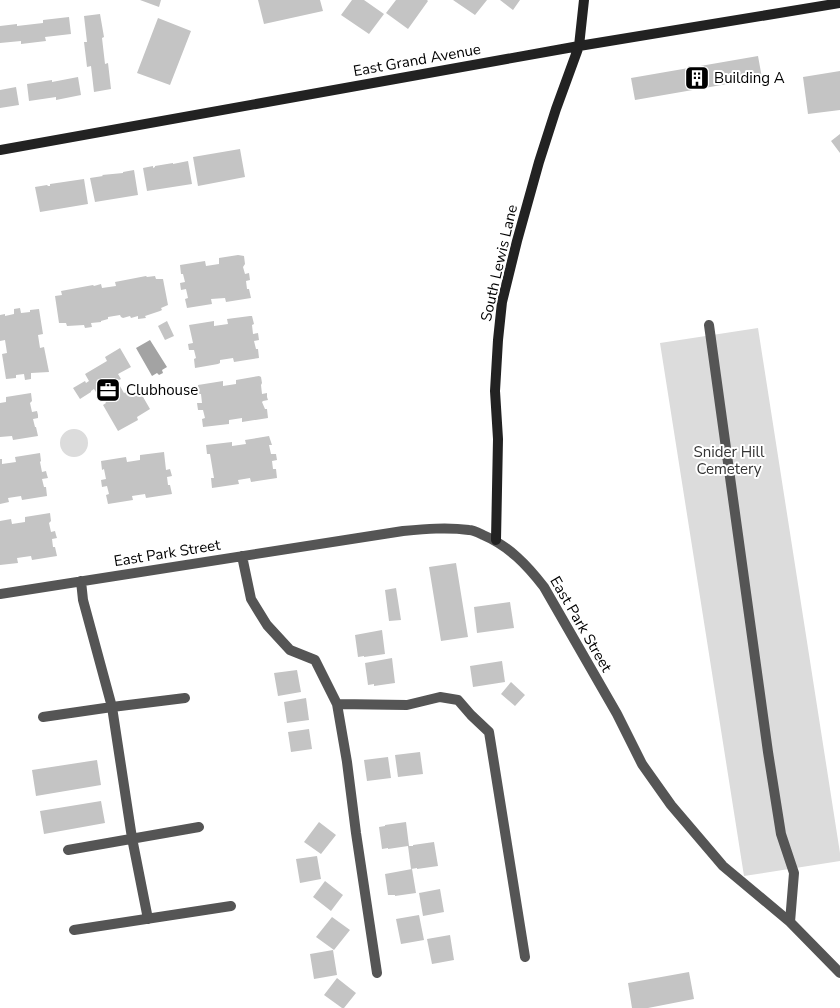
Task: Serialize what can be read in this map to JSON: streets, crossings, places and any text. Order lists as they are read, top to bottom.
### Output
{
  "streets": {
    "street": ["East Grand Avenue", "South Lewis Lane", "East Park Street"]
  },
  "crossings": [
    ["East Grand Avenue", "South Lewis Lane"],
    ["South Lewis Lane", "East Park Street"]
  ],
  "parks": ["Snider Hill Cemetery"],
  "places": {
    "building": ["Building A"],
    "office": ["Clubhouse"]
  }
}
